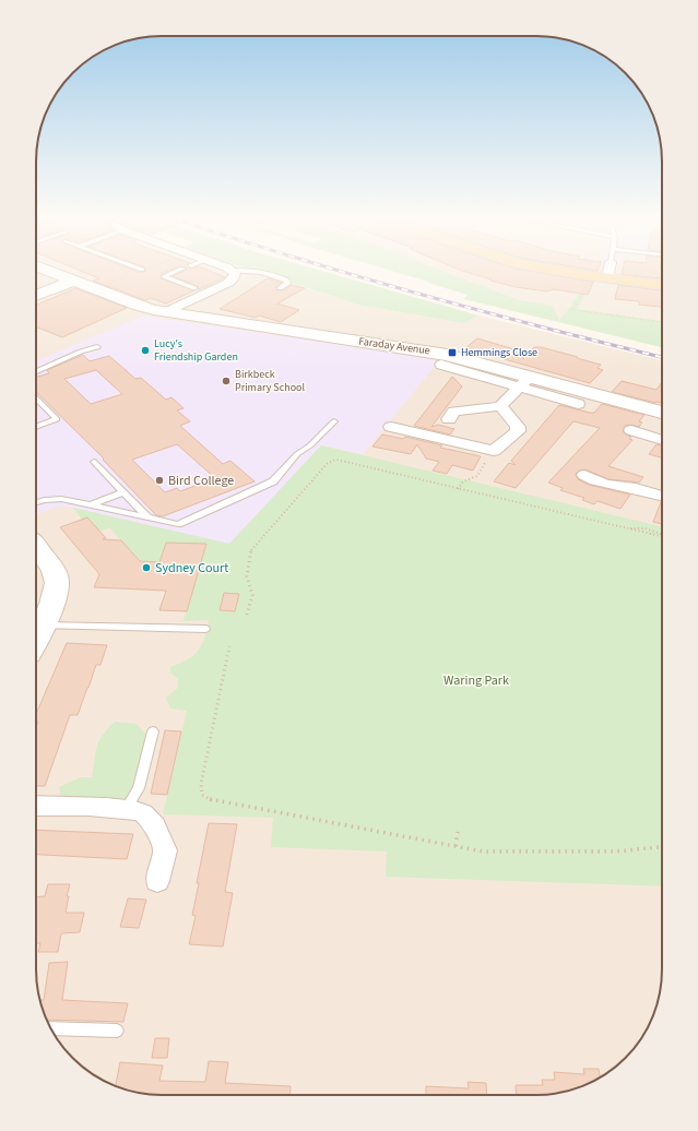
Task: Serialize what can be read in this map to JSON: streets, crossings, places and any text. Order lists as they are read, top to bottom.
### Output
{
  "streets": {
    "street": ["Faraday Avenue"]
  },
  "parks": ["Waring Park"],
  "places": {
    "other": [
      "Lucy's Friendship Garden",
      "Birkbeck Primary School",
      "Bird College",
      "Sydney Court"
    ],
    "transit": ["Hemmings Close"]
  }
}
